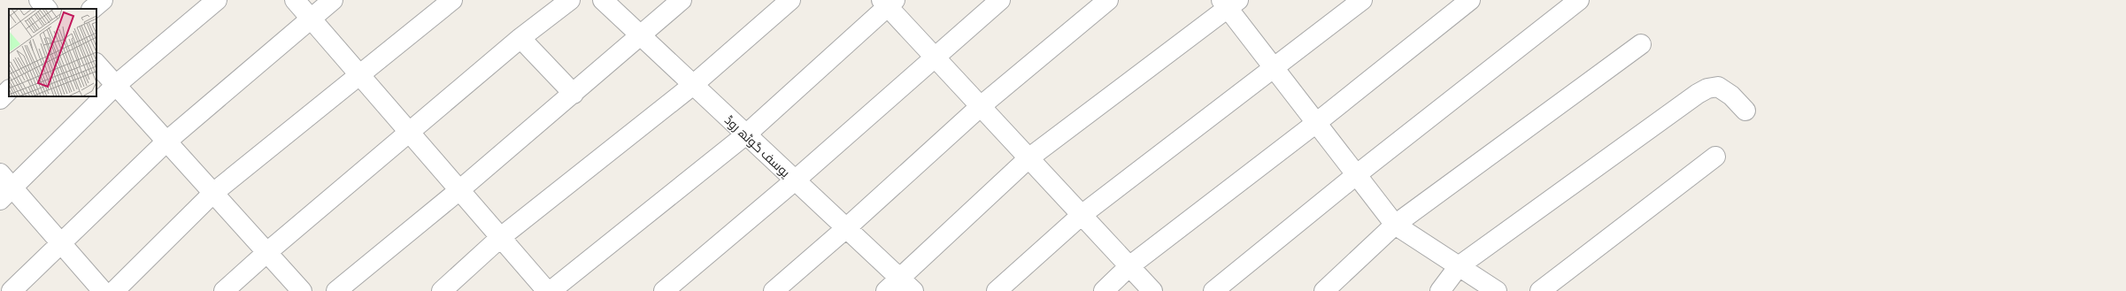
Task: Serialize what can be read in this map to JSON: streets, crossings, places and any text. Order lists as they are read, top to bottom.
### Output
{
  "streets": {
    "street": ["یوسف گوٹھ روڈ"]
  }
}
